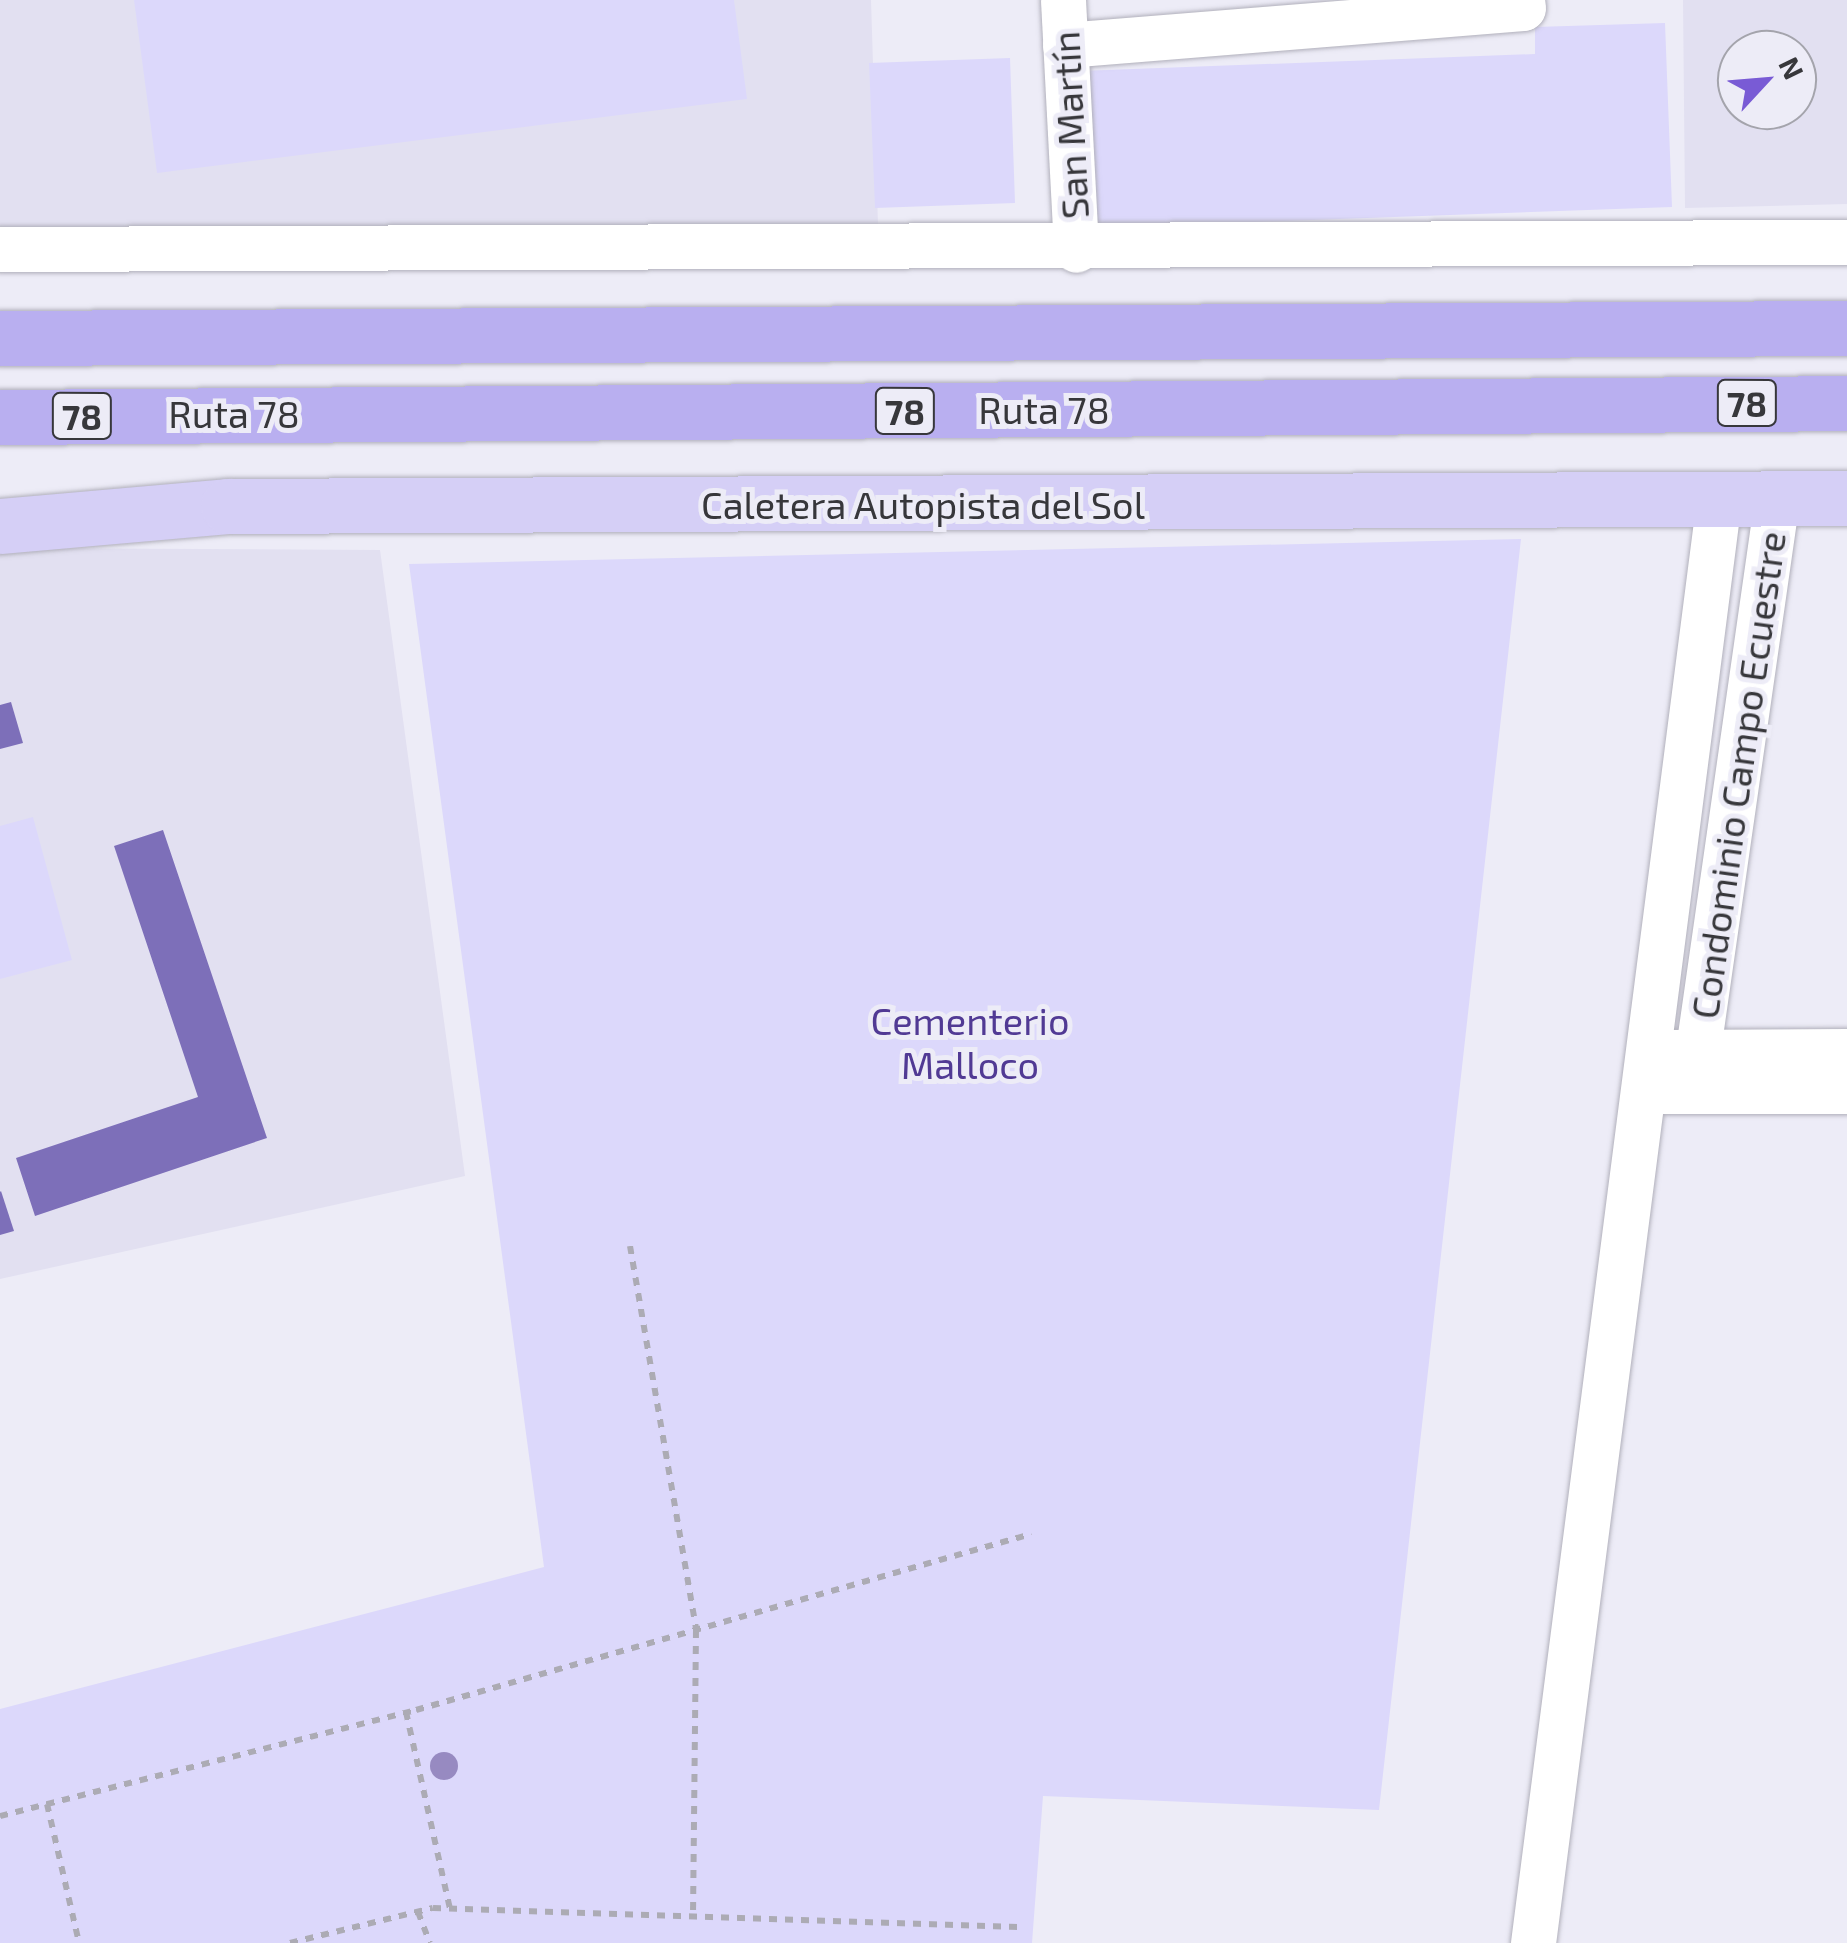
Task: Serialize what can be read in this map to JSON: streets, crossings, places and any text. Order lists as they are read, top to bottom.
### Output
{
  "streets": {
    "highway": ["78", "Ruta 78"],
    "main road": ["Caletera Autopista del Sol"],
    "street": ["San Martín", "Condominio Campo Ecuestre"]
  },
  "crossings": [
    ["Caletera Autopista del Sol", "Condominio Campo Ecuestre"]
  ],
  "parks": ["Cementerio Malloco"],
  "north": "top right"
}
